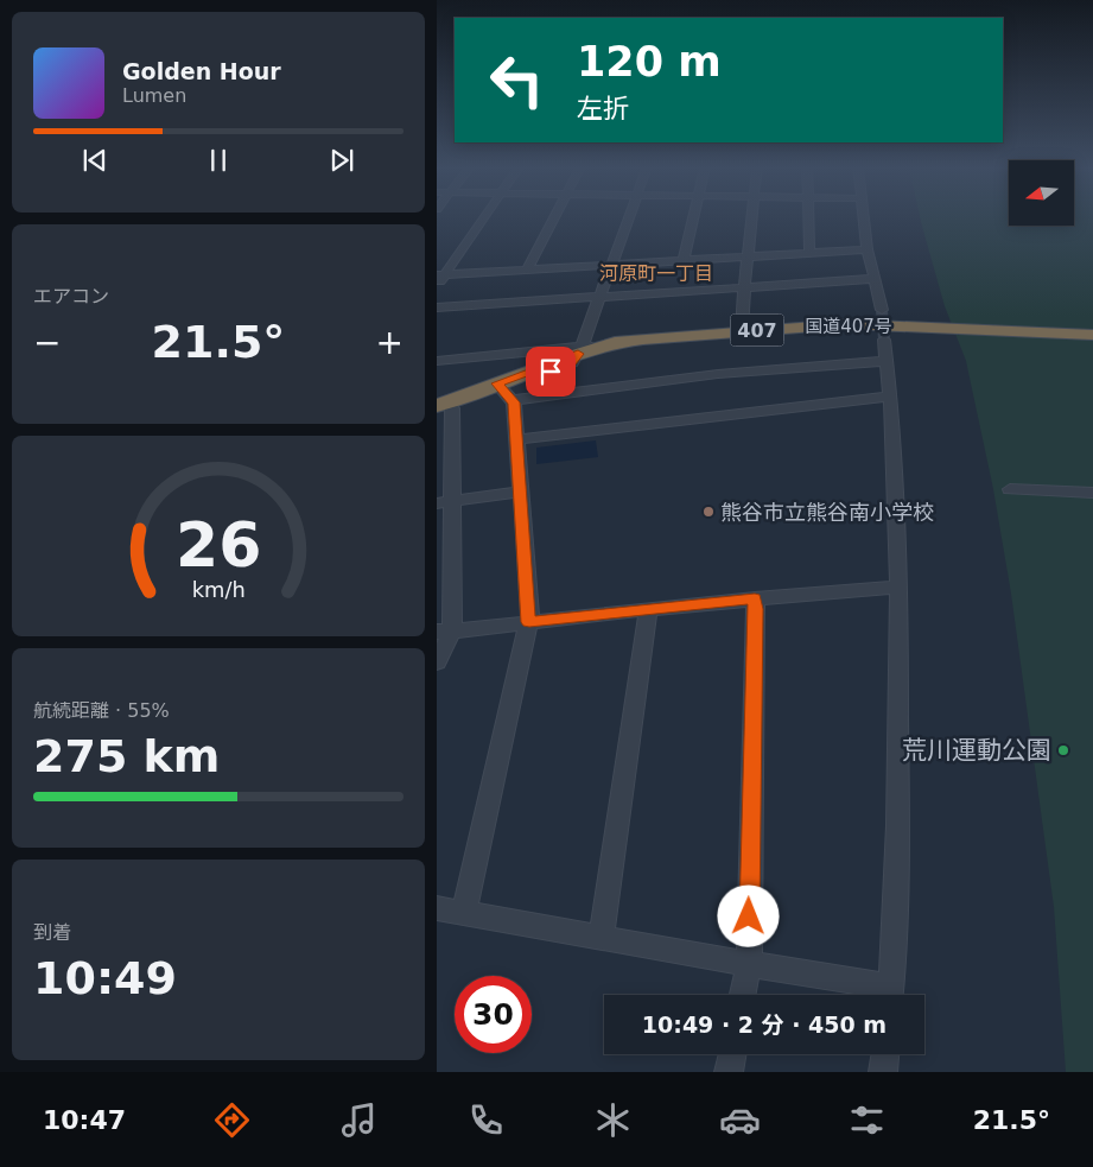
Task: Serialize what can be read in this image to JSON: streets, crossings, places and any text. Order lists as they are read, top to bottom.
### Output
{
  "streets": {
    "highway": ["国道407号", "407"]
  },
  "crossings": [
    ["国道407号", "407"]
  ],
  "districts": ["河原町一丁目"],
  "places": ["熊谷市立熊谷南小学校", "荒川運動公園"],
  "north": "left",
  "page": {
    "turn": ["120 m", "左折"],
    "song": ["Golden Hour", "Lumen"],
    "tile": [
      "エアコン",
      ["航続距離 · 55%", "275 km"],
      ["到着", "10:49"]
    ],
    "heat": ["−", "21.5°", "+"],
    "limit": "30",
    "trip": "10:49 · 2 分 · 450 m",
    "tabs": ["10:47", "21.5°"],
    "gauge": ["26", "km/h"]
  }
}
